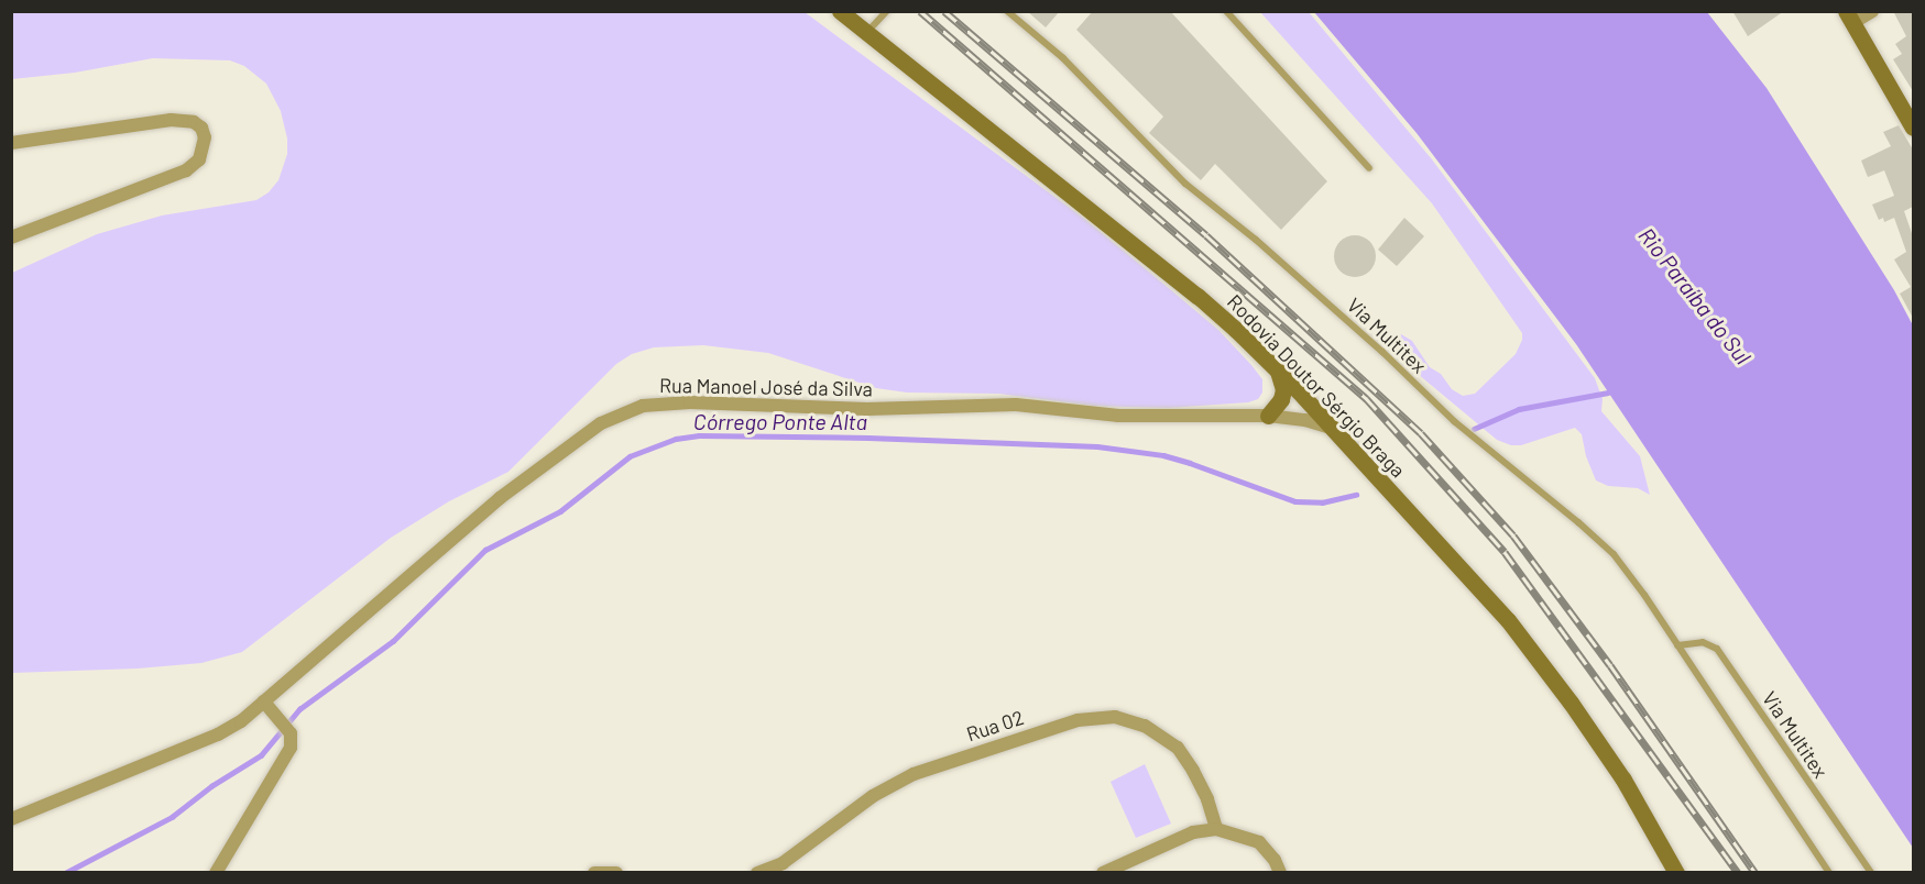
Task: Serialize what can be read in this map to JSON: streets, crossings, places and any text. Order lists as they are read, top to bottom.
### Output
{
  "streets": {
    "main road": ["Rodovia Doutor Sérgio Braga"],
    "street": ["Rua Manoel José da Silva", "Rua 02"],
    "lane": ["Via Multitex"]
  },
  "crossings": [
    ["Rodovia Doutor Sérgio Braga", "Rua Manoel José da Silva"]
  ],
  "water": ["Rio Paraíba do Sul", "Córrego Ponte Alta"]
}
